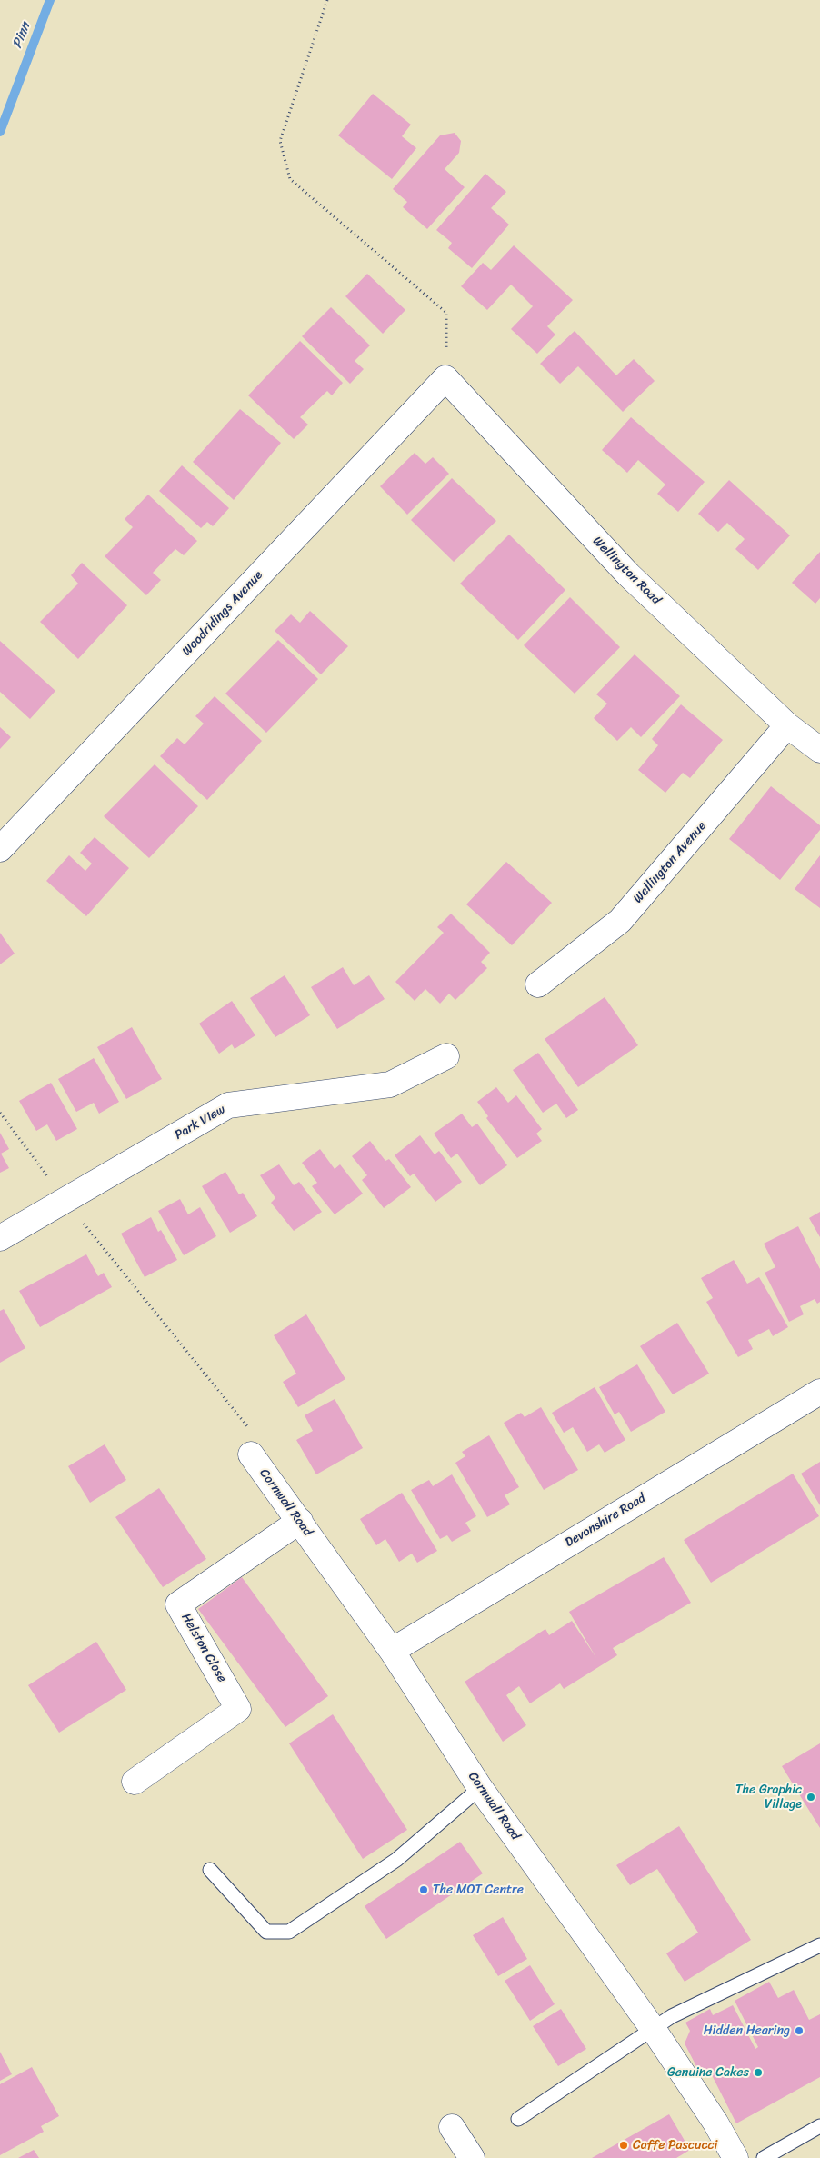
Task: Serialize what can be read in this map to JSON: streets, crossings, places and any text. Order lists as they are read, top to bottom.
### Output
{
  "streets": {
    "street": [
      "Wellington Road",
      "Woodridings Avenue",
      "Wellington Avenue",
      "Park View",
      "Cornwall Road",
      "Devonshire Road",
      "Helston Close"
    ]
  },
  "crossings": [
    ["Wellington Road", "Woodridings Avenue"],
    ["Wellington Road", "Wellington Avenue"],
    ["Cornwall Road", "Devonshire Road"],
    ["Cornwall Road", "Helston Close"]
  ],
  "water": ["Pinn"],
  "places": [
    "The Graphic Village",
    "The MOT Centre",
    "Hidden Hearing",
    "Genuine Cakes",
    "Caffe Pascucci"
  ]
}
